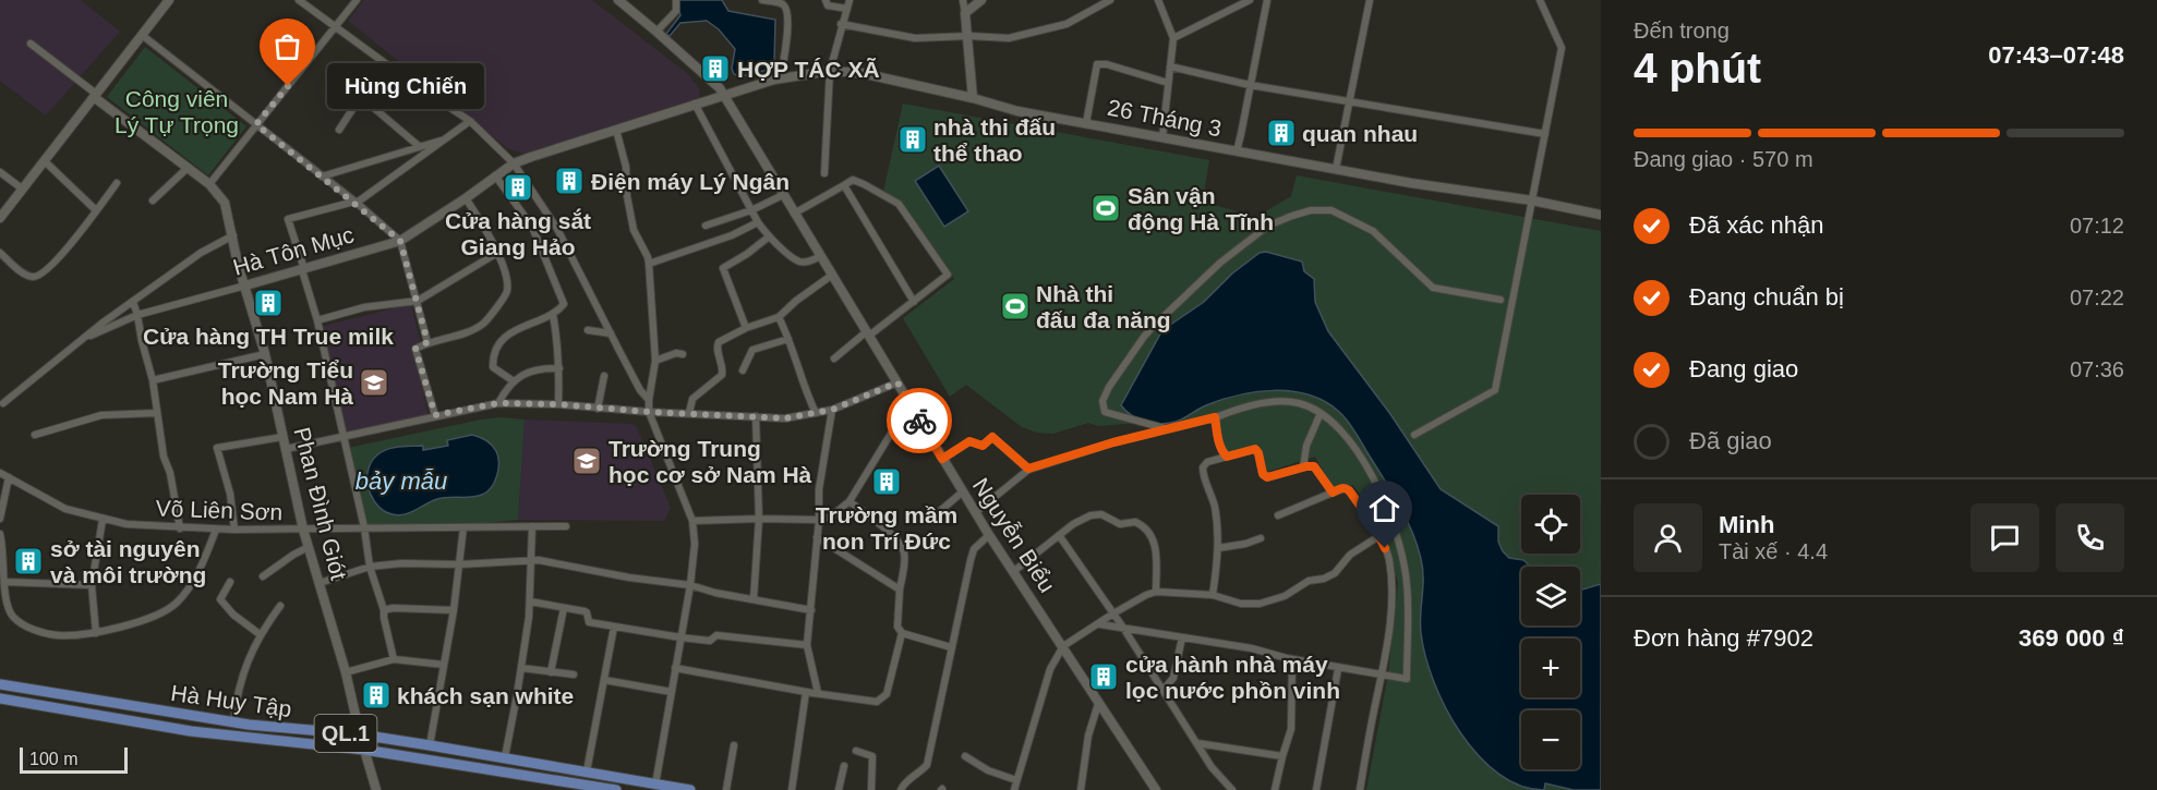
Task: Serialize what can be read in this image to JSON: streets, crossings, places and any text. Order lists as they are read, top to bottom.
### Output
{
  "streets": {
    "main road": ["Hà Huy Tập", "QL.1"],
    "street": [
      "26 Tháng 3",
      "Hà Tôn Mục",
      "Phan Đình Giót",
      "Võ Liên Sơn",
      "Nguyễn Biểu"
    ]
  },
  "crossings": [
    ["26 Tháng 3", "Hà Tôn Mục"],
    ["26 Tháng 3", "Nguyễn Biểu"],
    ["Hà Tôn Mục", "Phan Đình Giót"],
    ["Hà Tôn Mục", "Nguyễn Biểu"],
    ["Phan Đình Giót", "Võ Liên Sơn"],
    ["Phan Đình Giót", "Hà Huy Tập"]
  ],
  "water": ["bảy mẫu"],
  "parks": ["Công viên Lý Tự Trọng"],
  "places": {
    "building": [
      "HỢP TÁC XÃ",
      "quan nhau",
      "nhà thi đấu thể thao",
      "Điện máy Lý Ngân",
      "Cửa hàng sắt Giang Hảo",
      "Cửa hàng TH True milk",
      "Trường mầm non Trí Đức",
      "sở tài nguyên và môi trường",
      "cửa hành nhà máy lọc nước phồn vinh",
      "khách sạn white"
    ],
    "other": ["Hùng Chiến"],
    "sports": ["Sân vận động Hà Tĩnh", "Nhà thi đấu đa năng"],
    "school or university": ["Trường Tiểu học Nam Hà", "Trường Trung học cơ sở Nam Hà"]
  },
  "scale_bar": "100 m",
  "page": {
    "heading": ["4 phút", "Đến trong", "07:43–07:48"],
    "panel": [
      "Minh",
      "Tài xế · 4.4",
      "Đơn hàng #7902",
      "369 000 ₫"
    ],
    "bubble": "Hùng Chiến",
    "bar": "Đang giao · 570 m",
    "list": [
      ["Đã xác nhận", "07:12"],
      ["Đang chuẩn bị", "07:22"],
      ["Đang giao", "07:36"],
      "Đã giao"
    ],
    "map_buttons": ["+", "−"],
    "scale": "100 m"
  }
}
